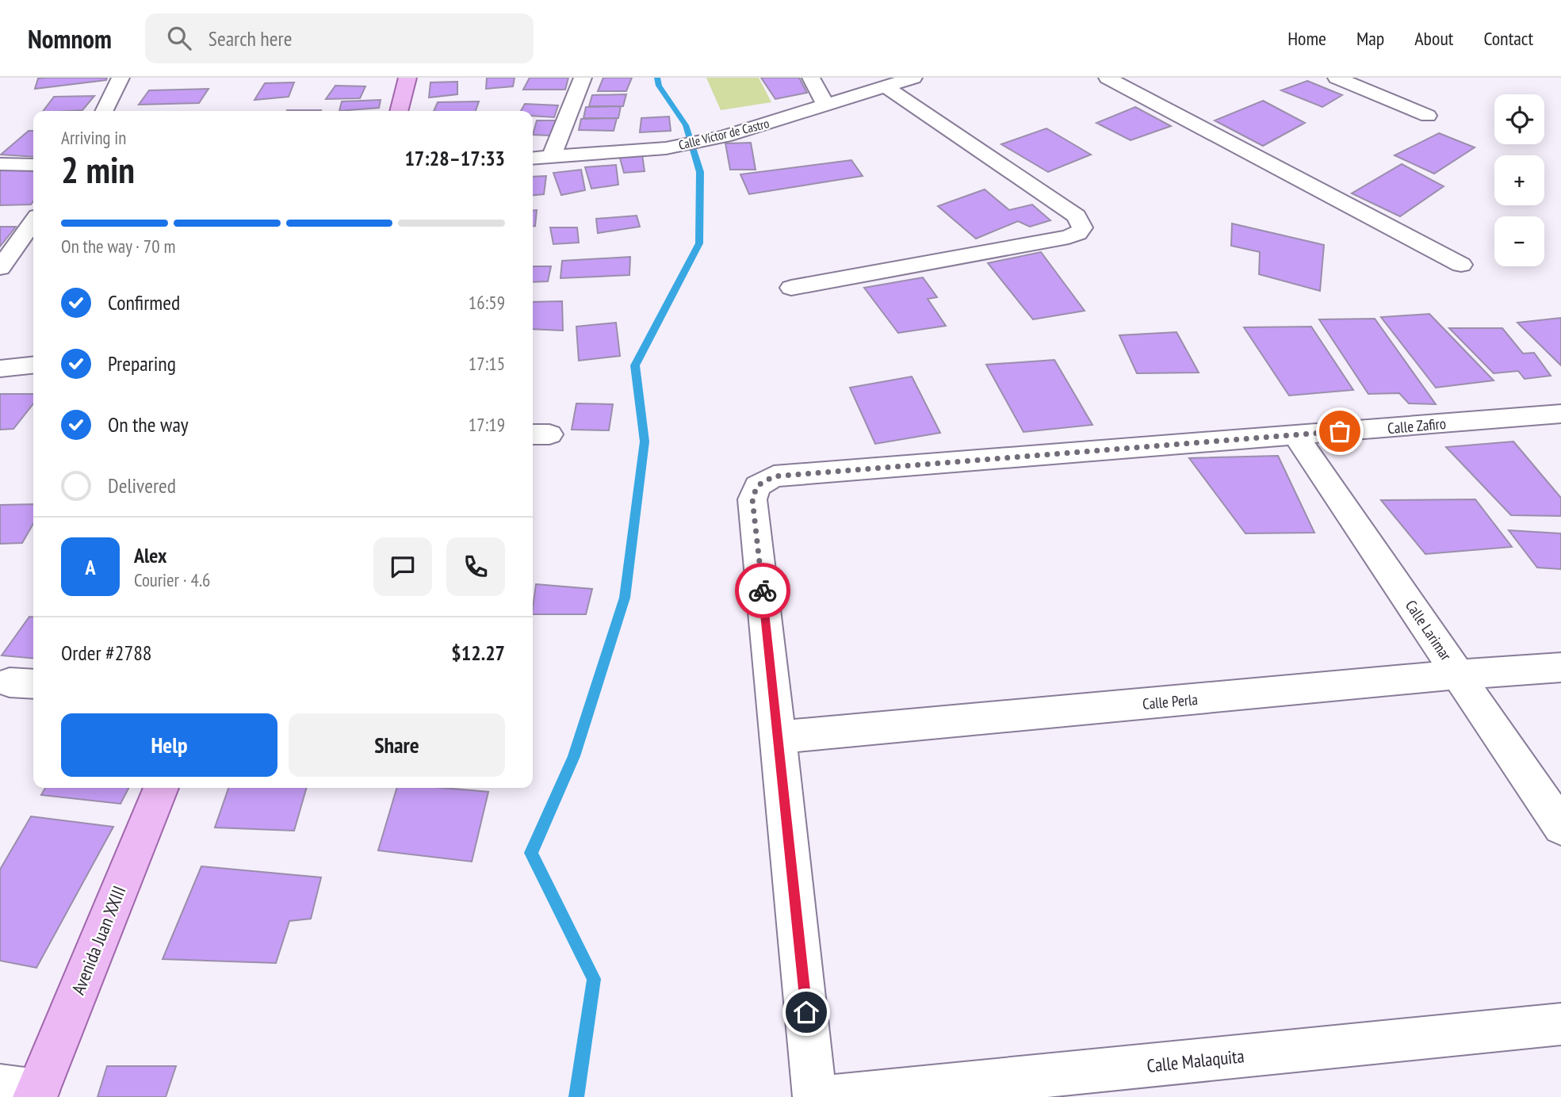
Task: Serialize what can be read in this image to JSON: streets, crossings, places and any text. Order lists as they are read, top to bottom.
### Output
{
  "streets": {
    "main road": ["Avenida Juan XXIII"],
    "street": [
      "Calle Víctor de Castro",
      "Calle Zafiro",
      "Calle Larimar",
      "Calle Perla",
      "Calle Malaquita"
    ]
  },
  "crossings": [
    ["Calle Zafiro", "Calle Larimar"],
    ["Calle Zafiro", "Calle Perla"],
    ["Calle Larimar", "Calle Perla"]
  ],
  "page": {
    "header": "Nomnom",
    "search": "Search here",
    "nav": [
      "Home",
      "Map",
      "About",
      "Contact"
    ],
    "map_buttons": ["+", "−"],
    "heading": ["2 min", "Arriving in", "17:28–17:33"],
    "panel": [
      "Alex",
      "Courier · 4.6",
      "Order #2788",
      "$12.27"
    ],
    "bar": "On the way · 70 m",
    "list": [
      ["Confirmed", "16:59"],
      ["Preparing", "17:15"],
      ["On the way", "17:19"],
      "Delivered"
    ],
    "round": "A",
    "buttons": ["Help", "Share"]
  }
}
